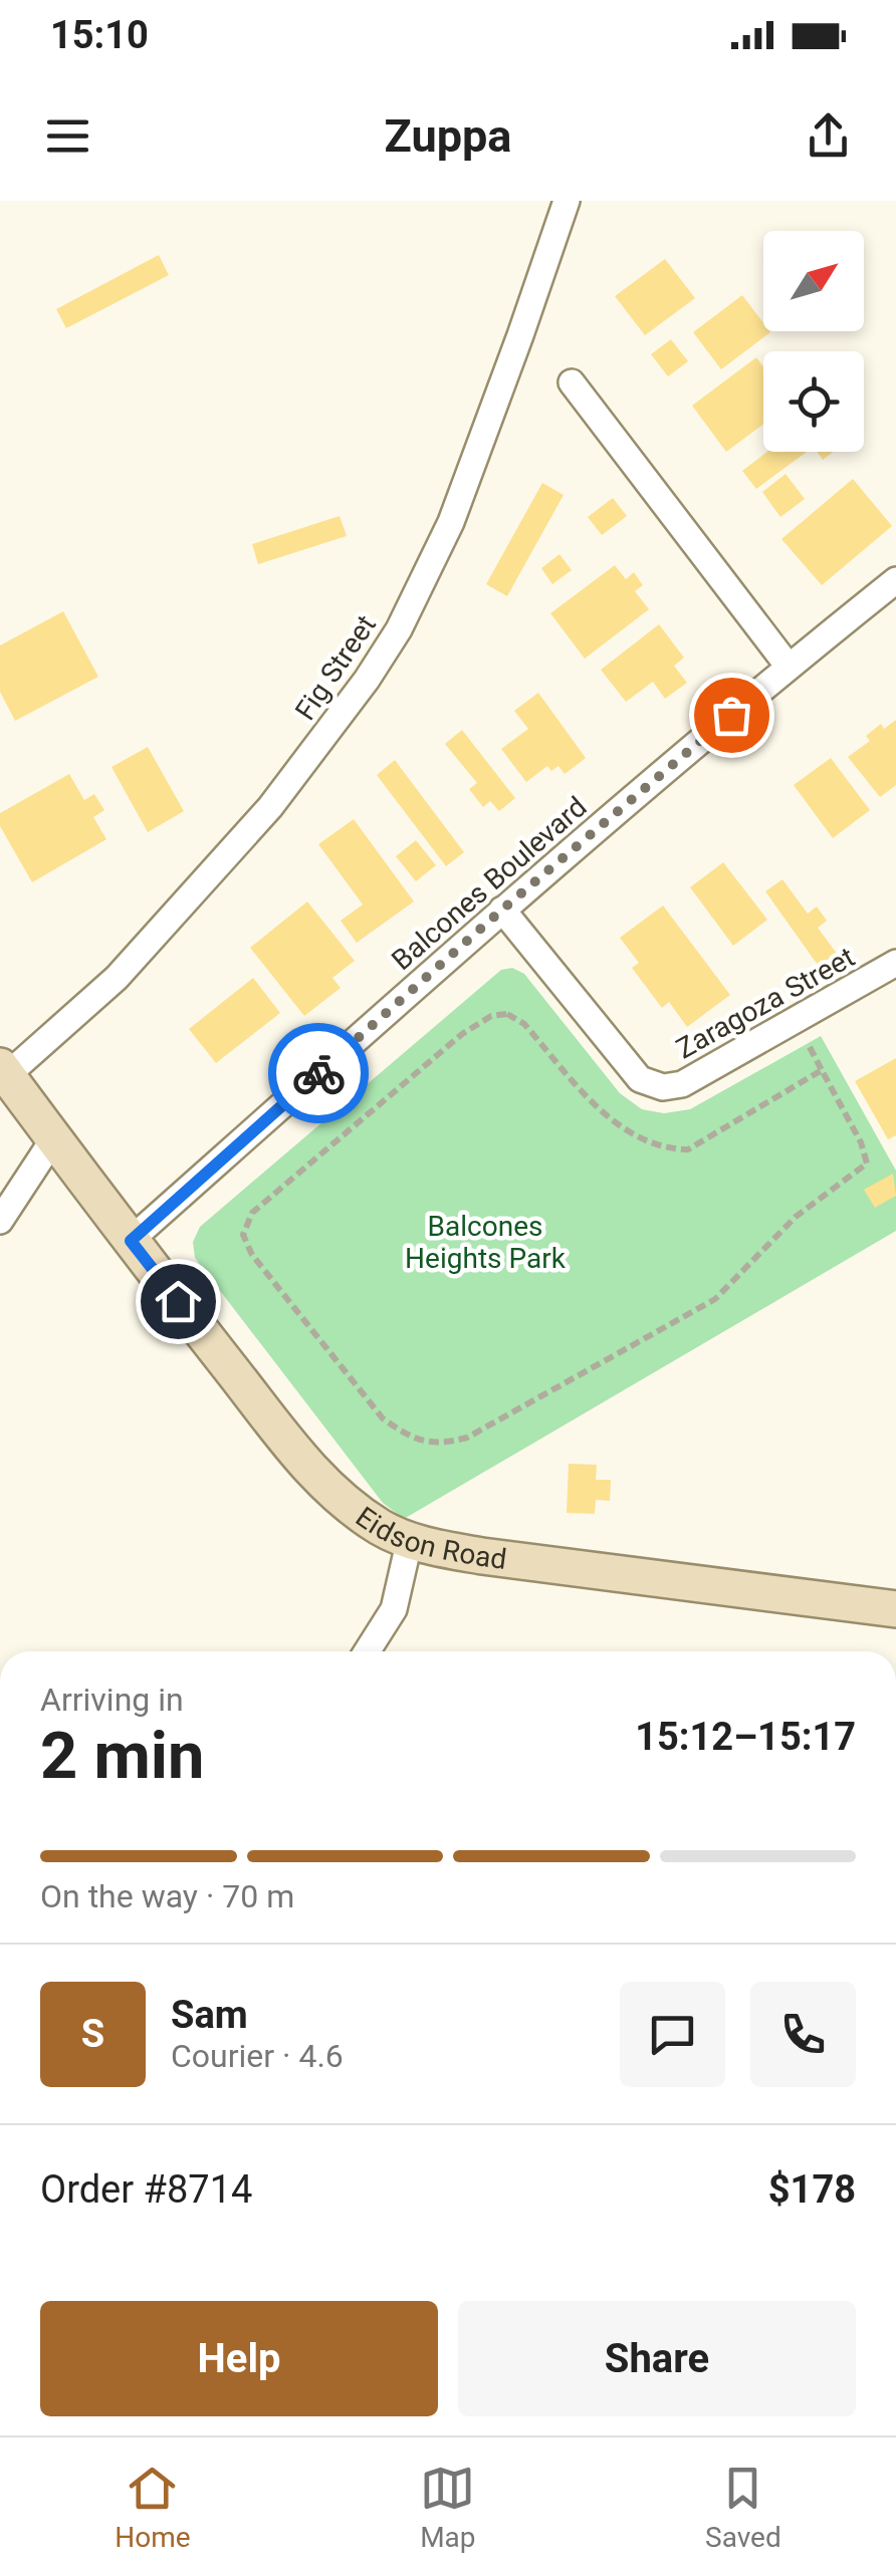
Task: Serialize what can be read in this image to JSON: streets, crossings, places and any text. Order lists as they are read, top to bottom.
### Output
{
  "streets": {
    "street": [
      "Fig Street",
      "Balcones Boulevard",
      "Zaragoza Street",
      "Eidson Road"
    ]
  },
  "crossings": [
    ["Fig Street", "Eidson Road"],
    ["Balcones Boulevard", "Zaragoza Street"],
    ["Balcones Boulevard", "Eidson Road"]
  ],
  "parks": ["Balcones Heights Park"],
  "north": "top right",
  "page": {
    "status": "15:10",
    "header": "Zuppa",
    "heading": ["2 min", "Arriving in", "15:12–15:17"],
    "panel": [
      "Sam",
      "Courier · 4.6",
      "Order #8714",
      "$178"
    ],
    "bar": "On the way · 70 m",
    "round": "S",
    "buttons": ["Help", "Share"],
    "tabs": ["Home", "Map", "Saved"]
  }
}
